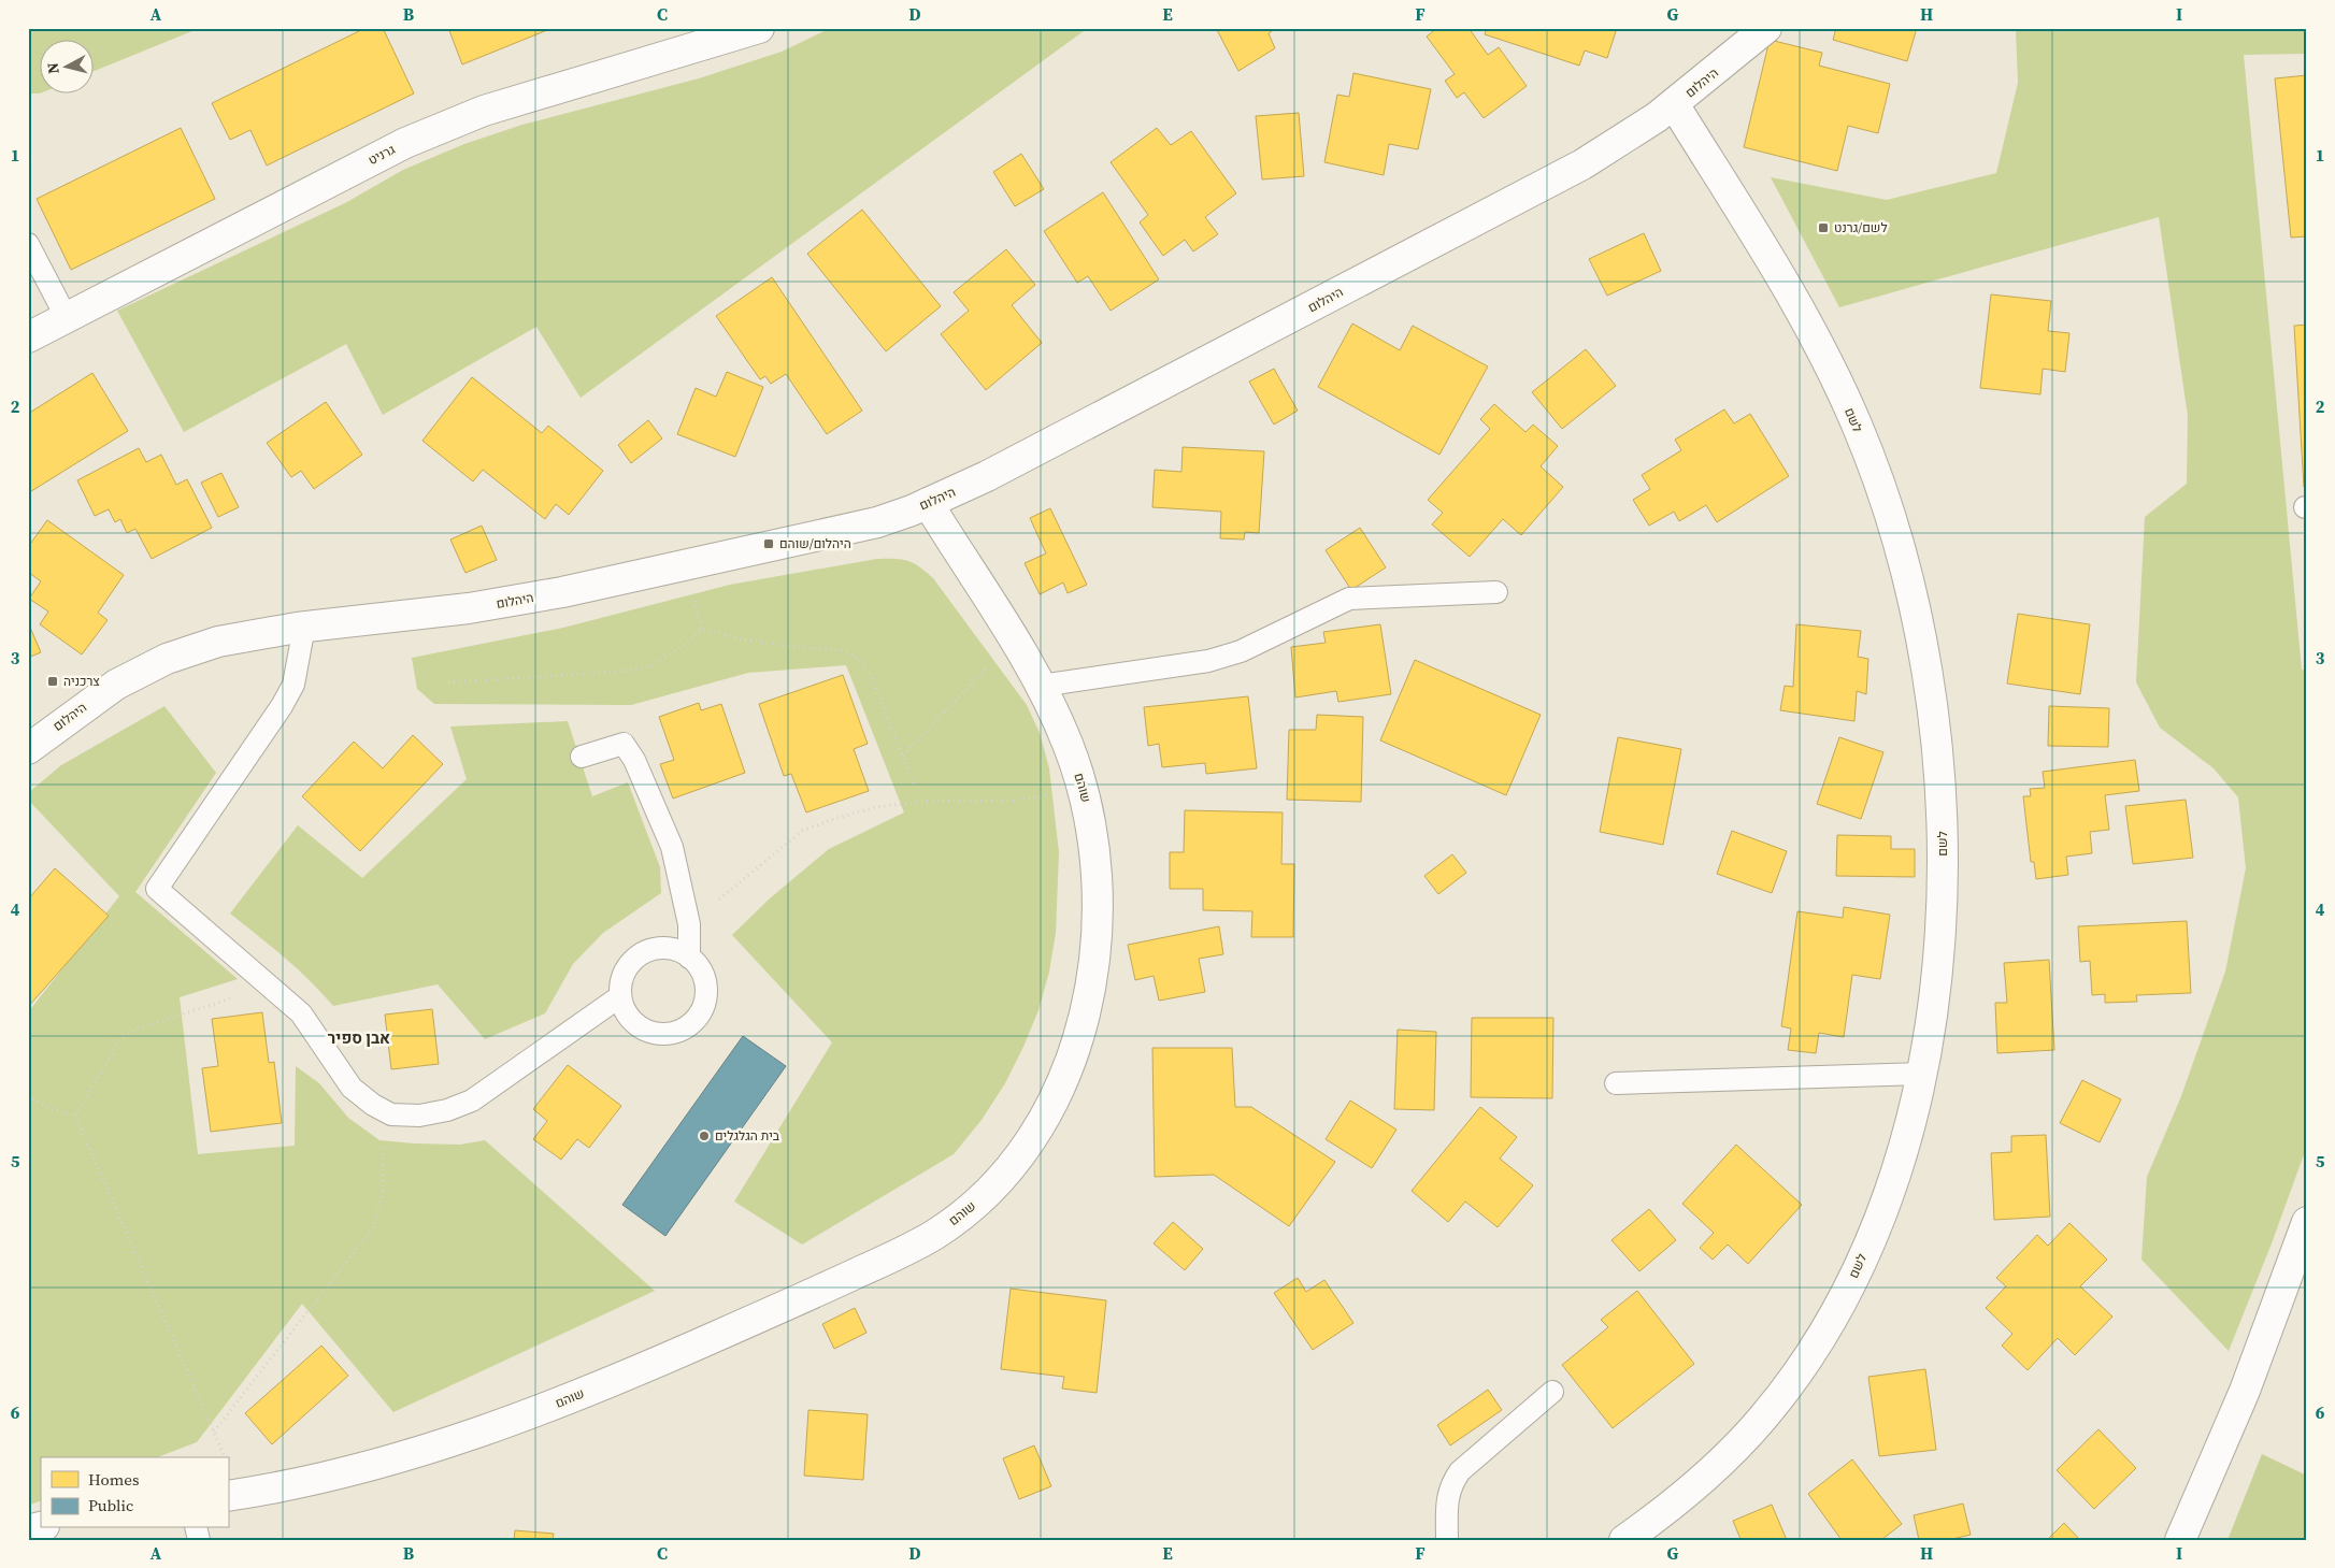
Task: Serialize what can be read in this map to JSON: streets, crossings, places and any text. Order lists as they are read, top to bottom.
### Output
{
  "streets": {
    "street": [
      "היהלום",
      "גרניט",
      "לשם",
      "שוהם"
    ]
  },
  "crossings": [
    ["היהלום", "לשם"],
    ["היהלום", "שוהם"]
  ],
  "districts": ["אבן ספיר"],
  "places": {
    "transit": ["לשם/גרנט", "היהלום/שוהם", "צרכניה"],
    "other": ["בית הגלגלים"]
  },
  "legend": ["Homes", "Public"],
  "north": "left",
  "grid": {
    "columns": [
      "A",
      "B",
      "C",
      "D",
      "E",
      "F",
      "G",
      "H",
      "I"
    ],
    "rows": [
      "1",
      "2",
      "3",
      "4",
      "5",
      "6"
    ]
  }
}
